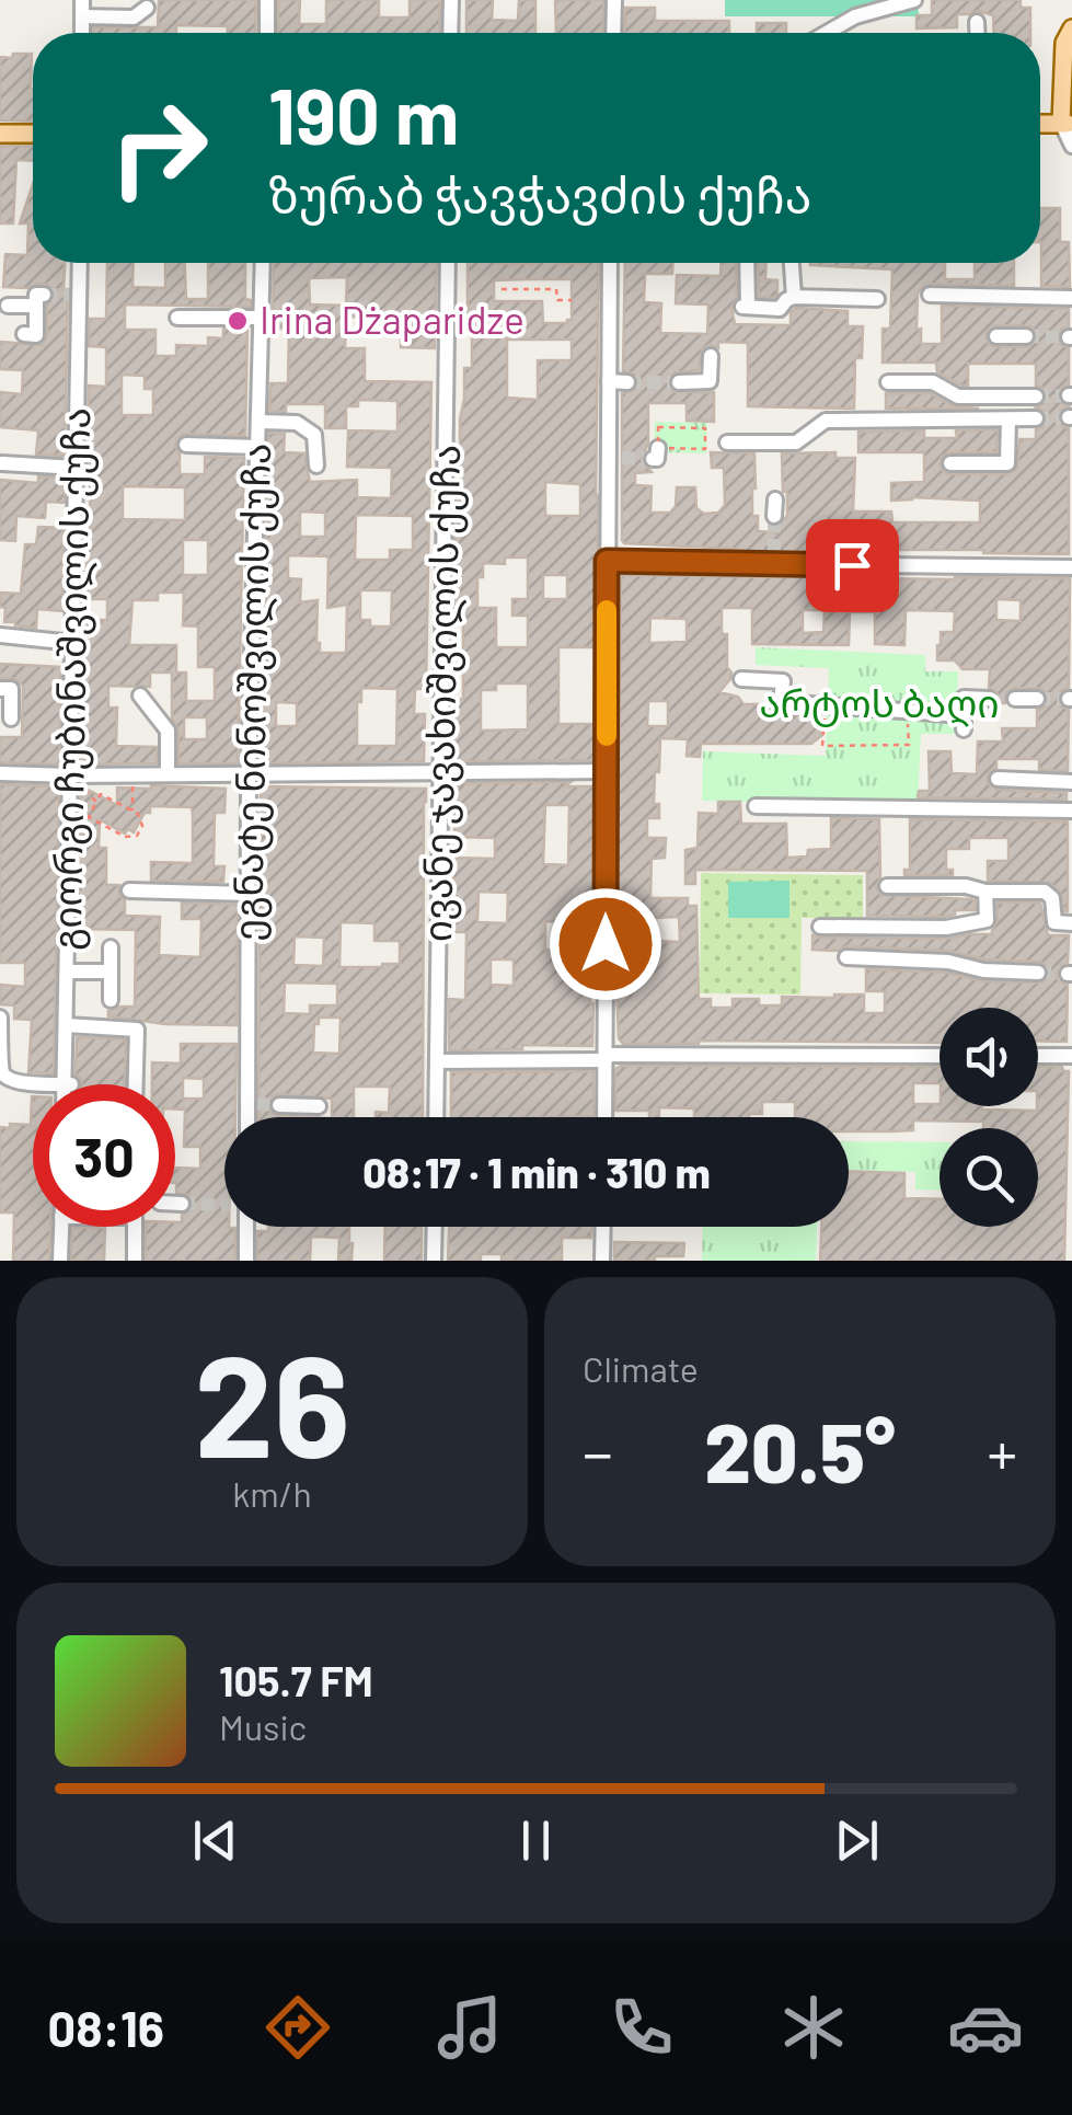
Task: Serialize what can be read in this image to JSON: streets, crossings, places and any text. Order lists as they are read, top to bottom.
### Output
{
  "streets": {
    "street": ["გიორგი ჩუბინაშვილის ქუჩა", "ეგნატე ნინოშვილის ქუჩა", "ივანე ჯავახიშვილის ქუჩა"]
  },
  "parks": ["არტოს ბაღი"],
  "places": ["Irina Dżaparidze"],
  "page": {
    "turn": ["190 m", "ზურაბ ჭავჭავძის ქუჩა"],
    "limit": "30",
    "trip": "08:17 · 1 min · 310 m",
    "tile": [
      ["26", "km/h"],
      "Climate"
    ],
    "heat": ["−", "20.5°", "+"],
    "song": ["105.7 FM", "Music"],
    "tabs": "08:16"
  }
}
